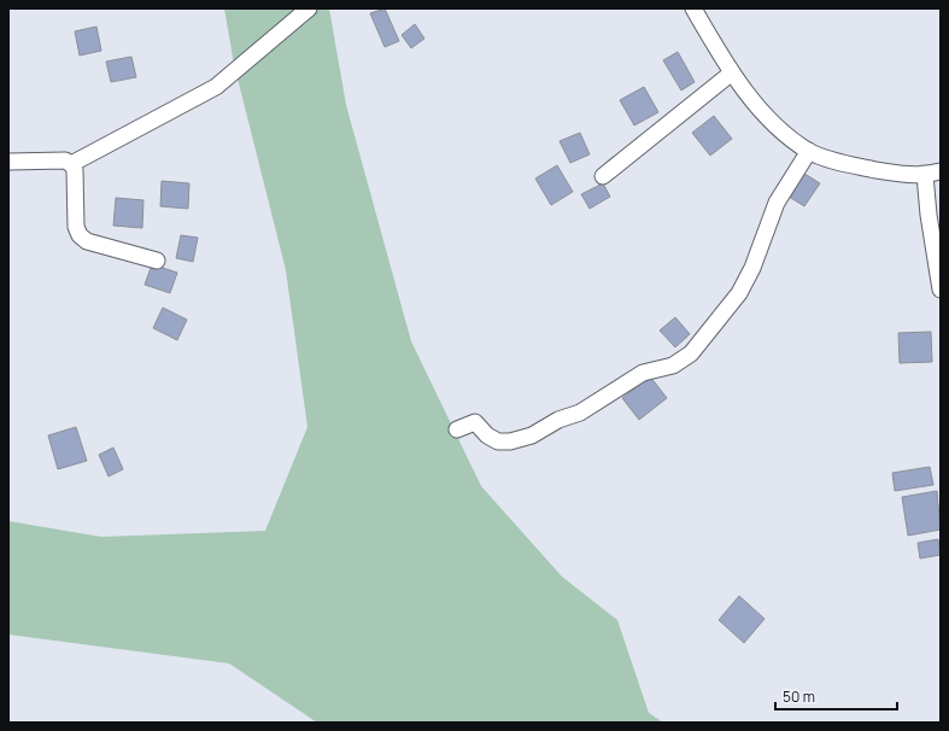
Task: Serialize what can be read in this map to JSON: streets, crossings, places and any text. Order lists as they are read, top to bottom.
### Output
{
  "scale_bar": "50 m"
}
